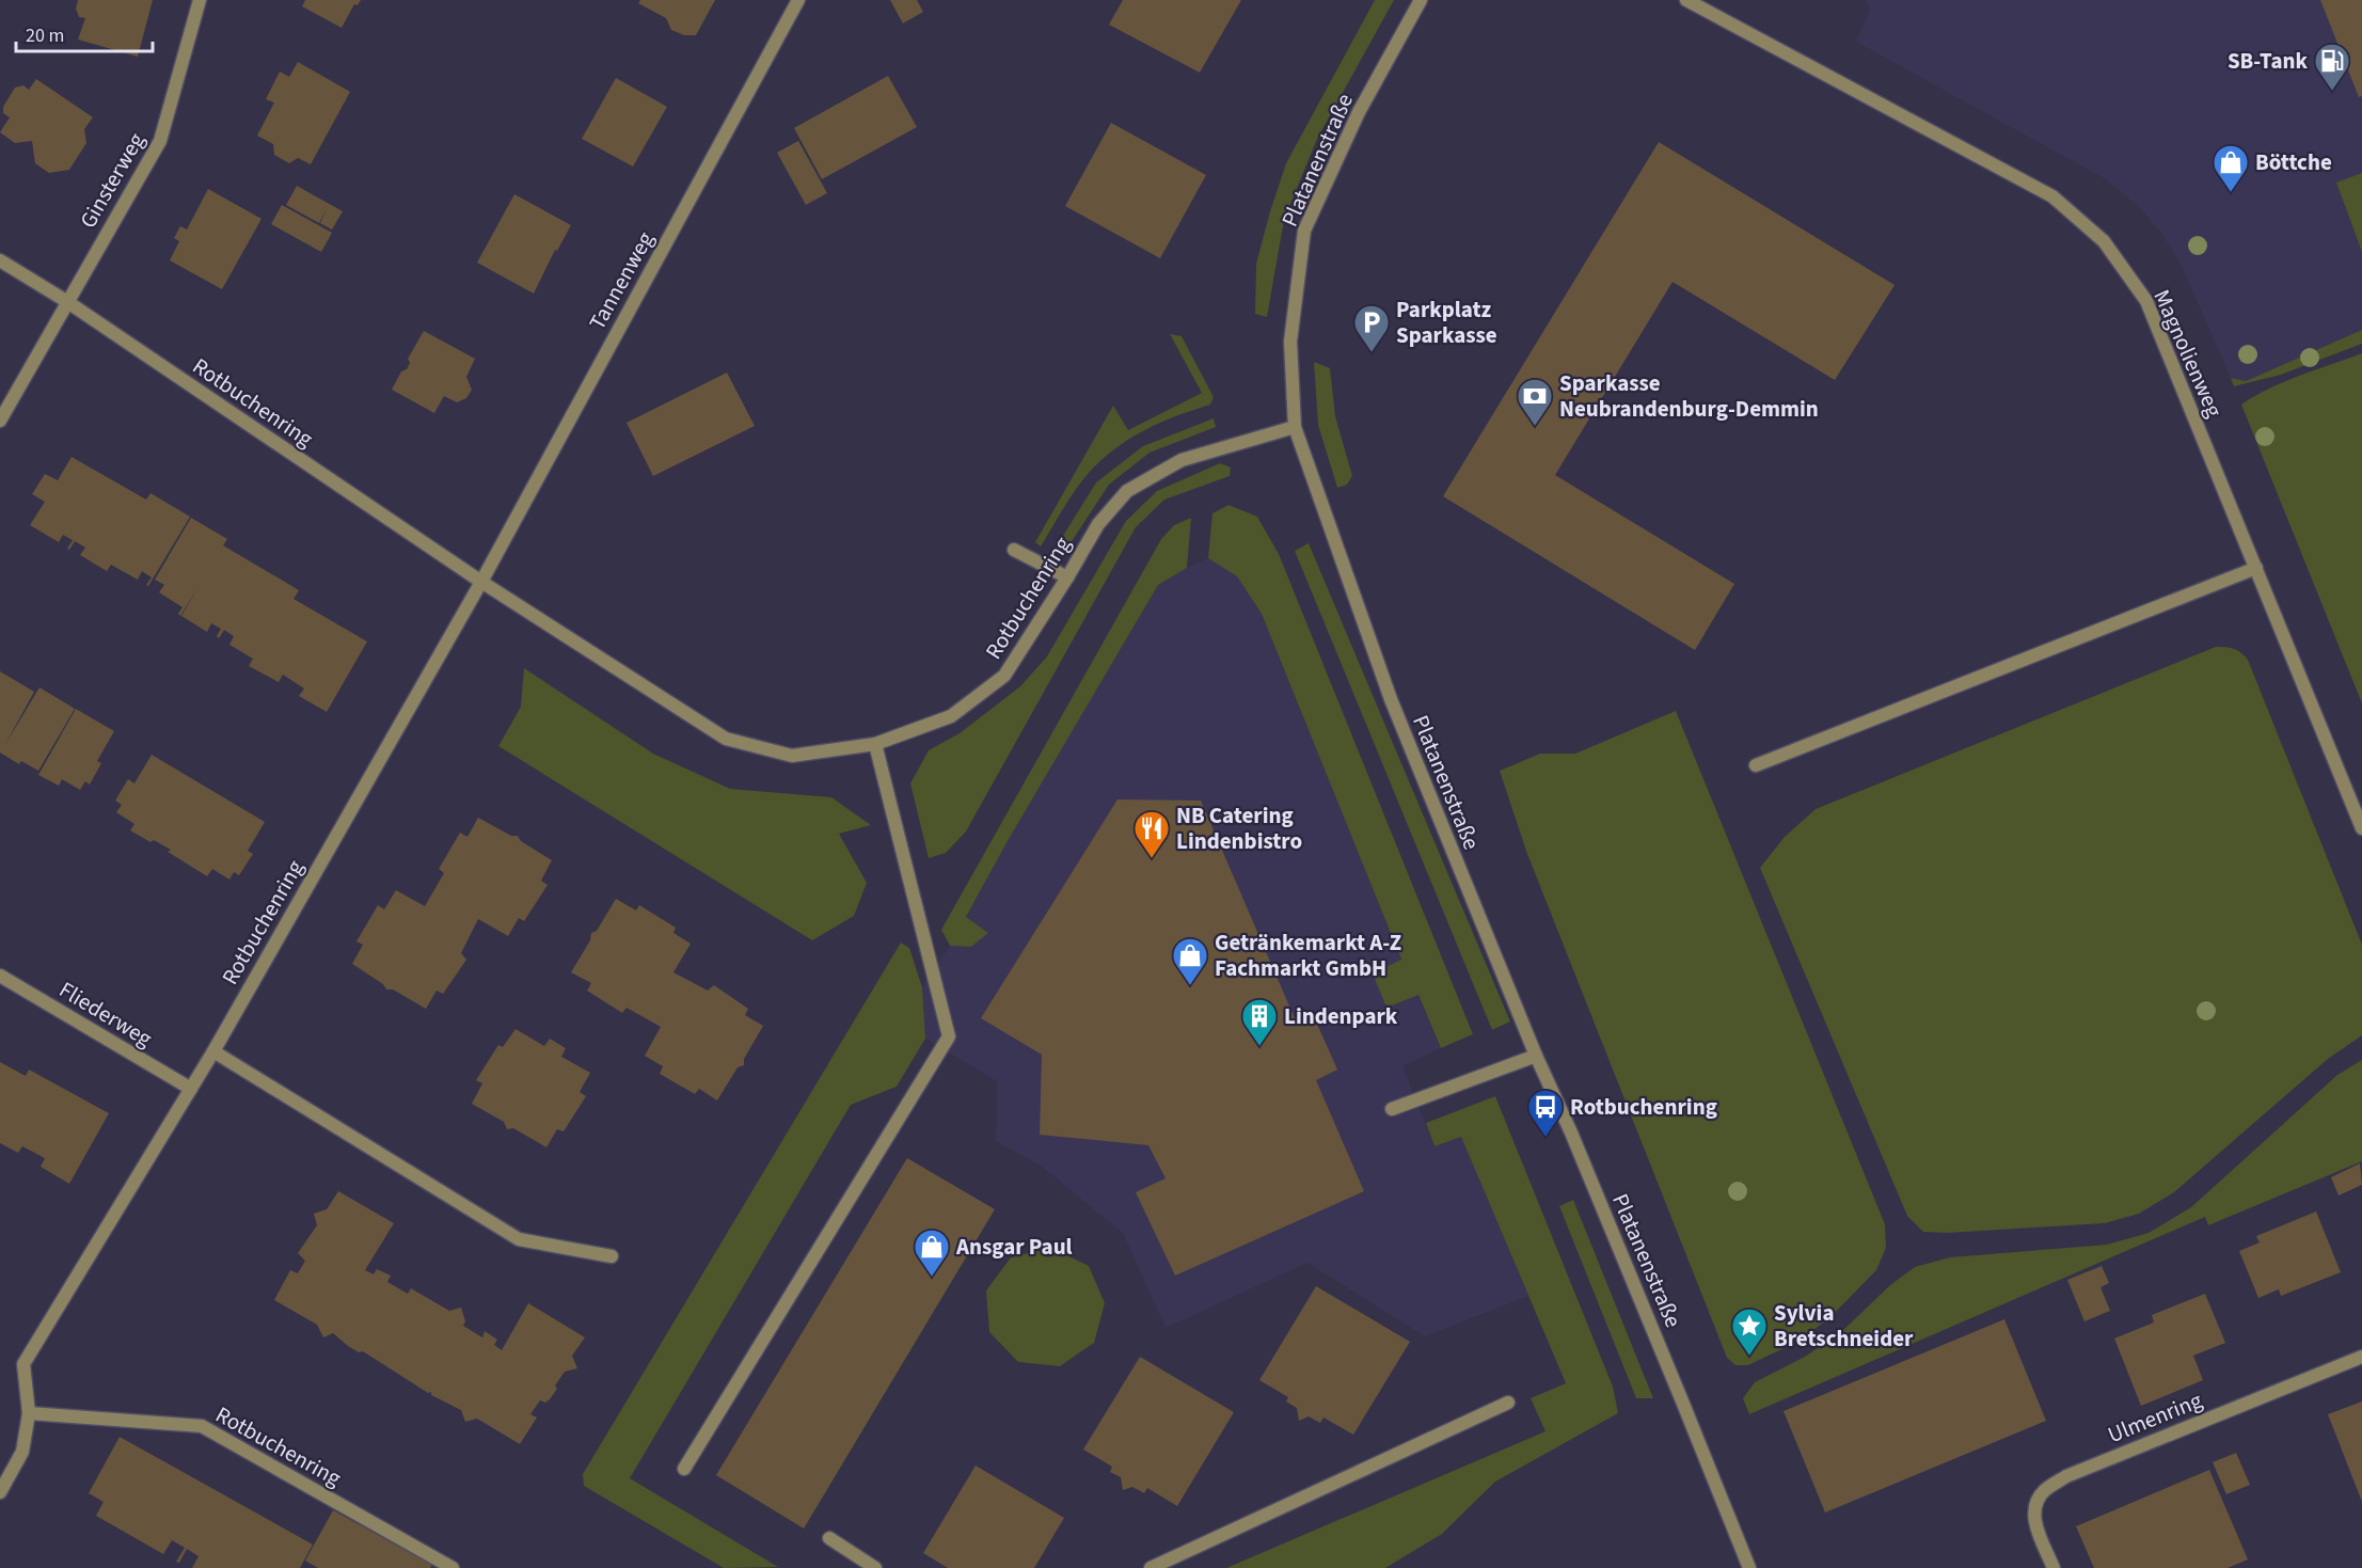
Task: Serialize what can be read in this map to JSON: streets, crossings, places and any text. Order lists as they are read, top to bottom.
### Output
{
  "streets": {
    "street": [
      "Platanenstraße",
      "Ginsterweg",
      "Tannenweg",
      "Magnolienweg",
      "Rotbuchenring",
      "Fliederweg",
      "Ulmenring"
    ]
  },
  "crossings": [
    ["Platanenstraße", "Rotbuchenring"],
    ["Ginsterweg", "Rotbuchenring"],
    ["Tannenweg", "Rotbuchenring"],
    ["Rotbuchenring", "Fliederweg"]
  ],
  "places": {
    "fuel station": ["SB-Tank"],
    "shop": ["Böttche", "Getränkemarkt A-Z Fachmarkt GmbH", "Ansgar Paul"],
    "parking": ["Parkplatz Sparkasse"],
    "bank": ["Sparkasse Neubrandenburg-Demmin"],
    "restaurant": ["NB Catering Lindenbistro"],
    "building": ["Lindenpark"],
    "bus stop": ["Rotbuchenring"],
    "place": ["Sylvia Bretschneider"]
  },
  "scale_bar": "20 m"
}
